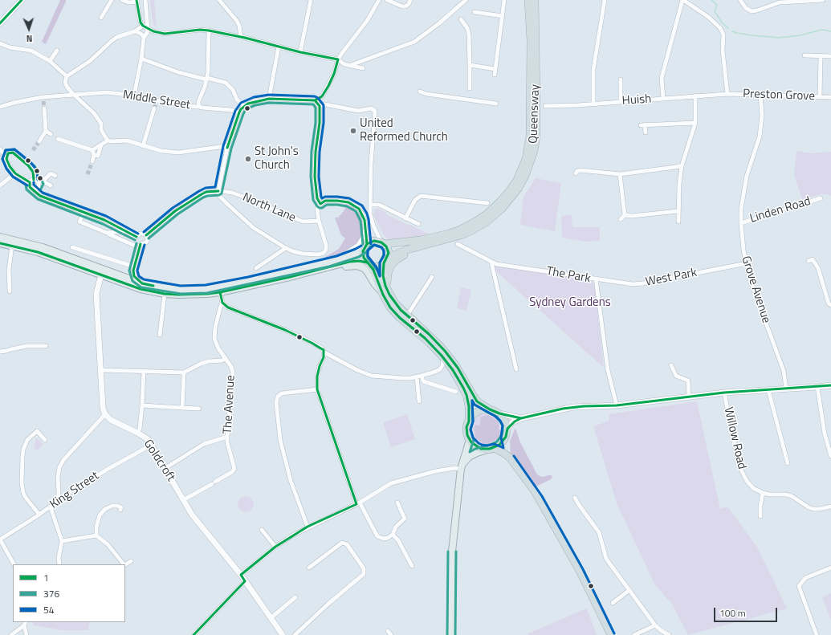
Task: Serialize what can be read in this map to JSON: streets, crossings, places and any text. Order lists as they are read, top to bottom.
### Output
{
  "streets": {
    "highway": ["Queensway"],
    "street": [
      "Preston Grove",
      "Middle Street",
      "Huish",
      "North Lane",
      "Linden Road",
      "The Park",
      "West Park",
      "Grove Avenue",
      "The Avenue",
      "Willow Road",
      "Goldcroft",
      "King Street"
    ]
  },
  "crossings": [
    ["Preston Grove", "Huish"],
    ["Preston Grove", "Grove Avenue"],
    ["Linden Road", "Grove Avenue"],
    ["The Park", "West Park"],
    ["West Park", "Grove Avenue"],
    ["The Avenue", "Goldcroft"],
    ["Goldcroft", "King Street"]
  ],
  "parks": ["Sydney Gardens"],
  "places": ["United Reformed Church", "St John's Church"],
  "lines": ["transit line 1", "transit line 54", "transit line 376"],
  "legend": ["1", "376", "54"],
  "scale_bar": "100 m",
  "north": "bottom"
}
